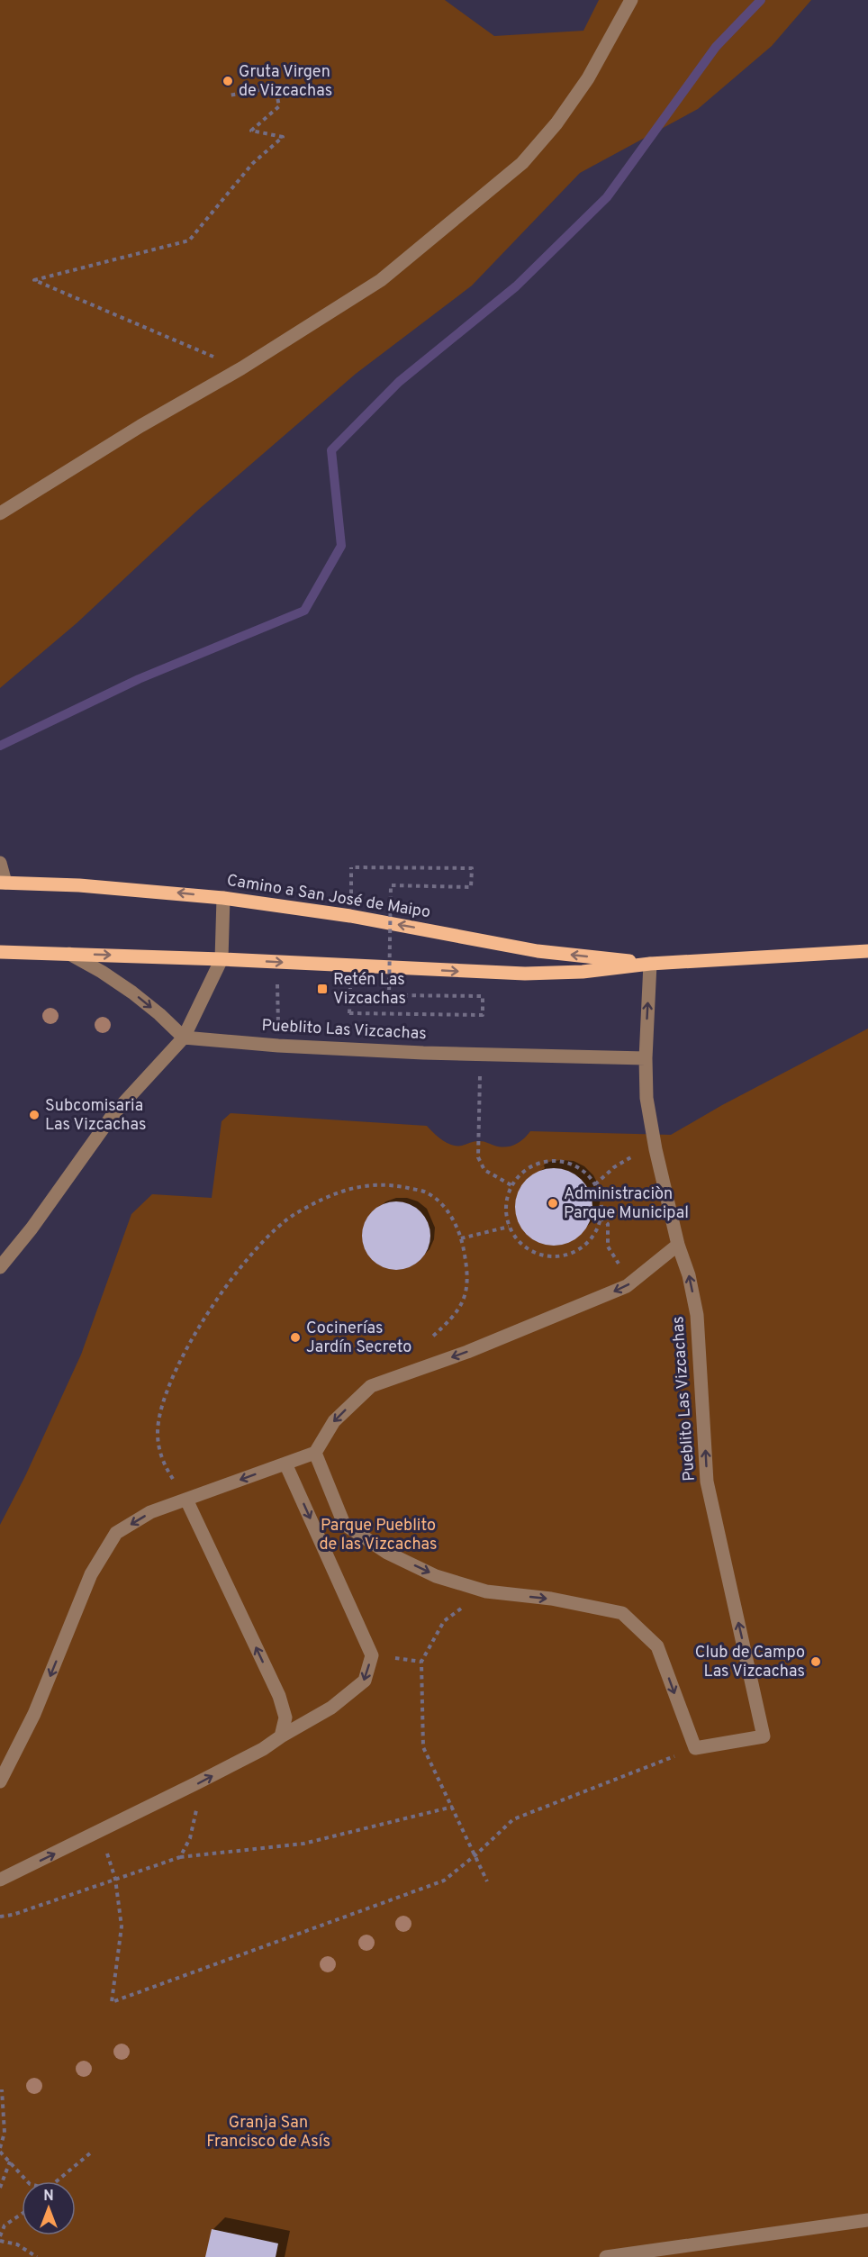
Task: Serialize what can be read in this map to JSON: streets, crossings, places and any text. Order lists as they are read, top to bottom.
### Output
{
  "streets": {
    "main road": ["Camino a San José de Maipo"],
    "lane": ["Pueblito Las Vizcachas"]
  },
  "crossings": [
    ["Camino a San José de Maipo", "Pueblito Las Vizcachas"]
  ],
  "one_way": ["Pueblito Las Vizcachas"],
  "parks": ["Parque Pueblito de las Vizcachas", "Granja San Francisco de Asís"],
  "places": {
    "other": [
      "Gruta Virgen de Vizcachas",
      "Subcomisaria Las Vizcachas",
      "Administraciòn Parque Municipal",
      "Cocinerías Jardín Secreto",
      "Club de Campo Las Vizcachas"
    ],
    "transit": ["Retén Las Vizcachas"]
  },
  "north": "top"
}
